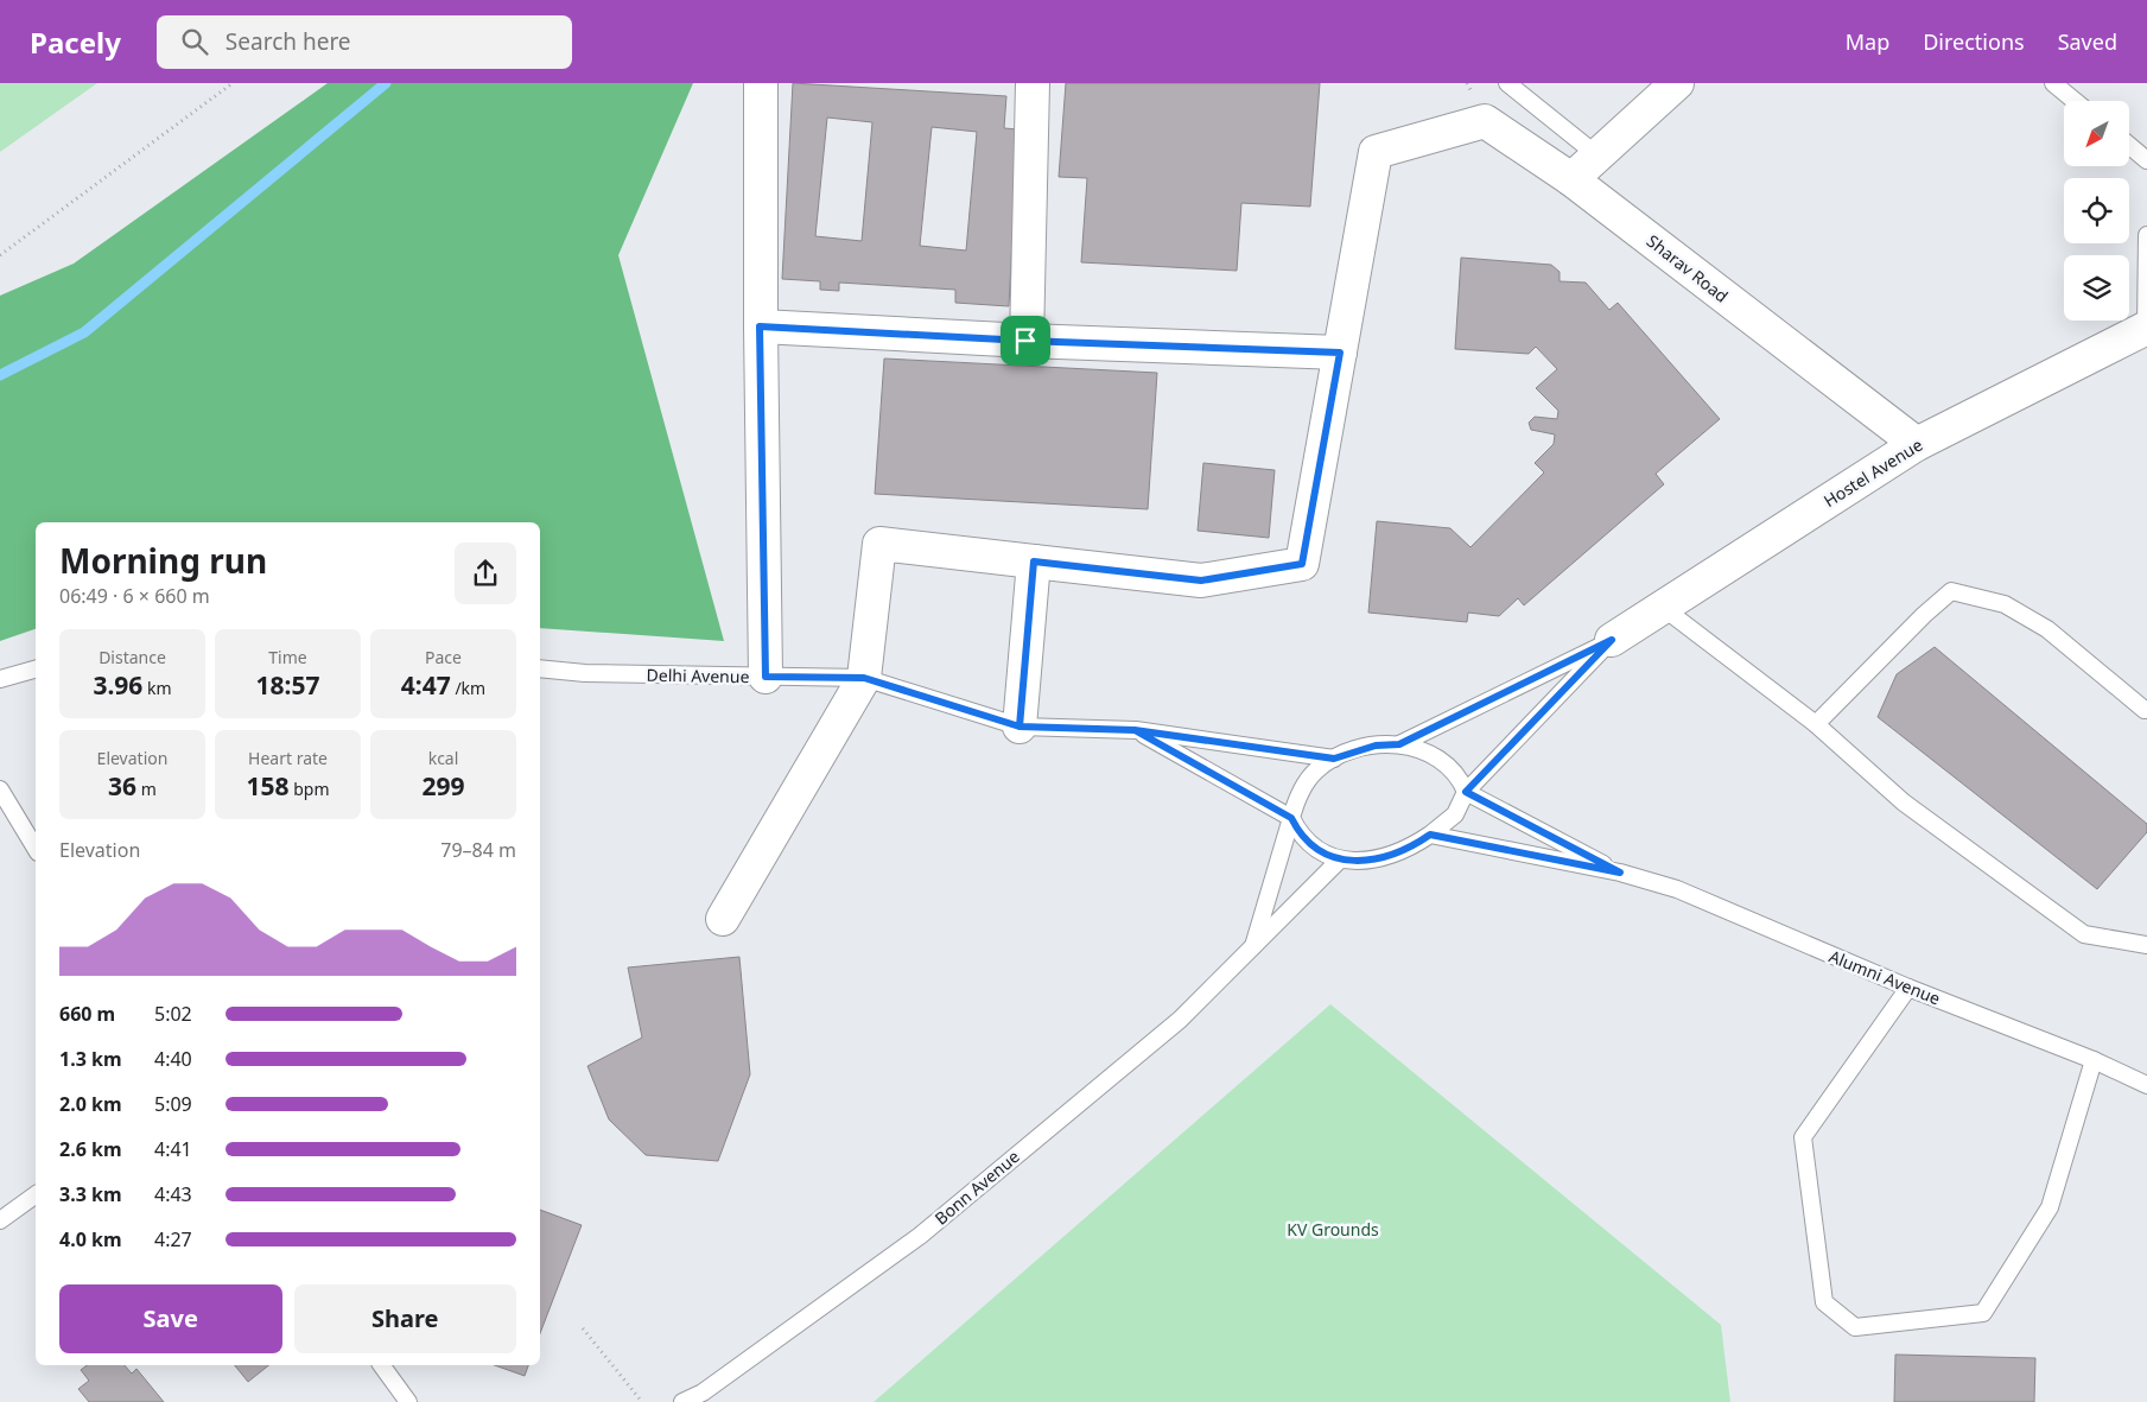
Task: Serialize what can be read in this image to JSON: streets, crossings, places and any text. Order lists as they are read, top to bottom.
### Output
{
  "streets": {
    "street": ["Sharav Road", "Hostel Avenue"],
    "lane": ["Delhi Avenue", "Alumni Avenue", "Bonn Avenue"]
  },
  "crossings": [
    ["Sharav Road", "Hostel Avenue"],
    ["Delhi Avenue", "Bonn Avenue"]
  ],
  "parks": ["KV Grounds"],
  "north": "bottom left",
  "page": {
    "header": "Pacely",
    "search": "Search here",
    "nav": ["Map", "Directions", "Saved"],
    "heading": ["Morning run", "06:49 · 6 × 660 m"],
    "stats": [
      ["Distance", "3.96 km"],
      ["Time", "18:57"],
      ["Pace", "4:47 /km"],
      ["Elevation", "36 m"],
      ["Heart rate", "158 bpm"],
      ["kcal", "299"]
    ],
    "chart": ["Elevation", "79–84 m"],
    "list": [
      {
        "name": "660 m",
        "note": "5:02"
      },
      {
        "name": "1.3 km",
        "note": "4:40"
      },
      {
        "name": "2.0 km",
        "note": "5:09"
      },
      {
        "name": "2.6 km",
        "note": "4:41"
      },
      {
        "name": "3.3 km",
        "note": "4:43"
      },
      {
        "name": "4.0 km",
        "note": "4:27"
      }
    ],
    "buttons": ["Save", "Share"]
  }
}
